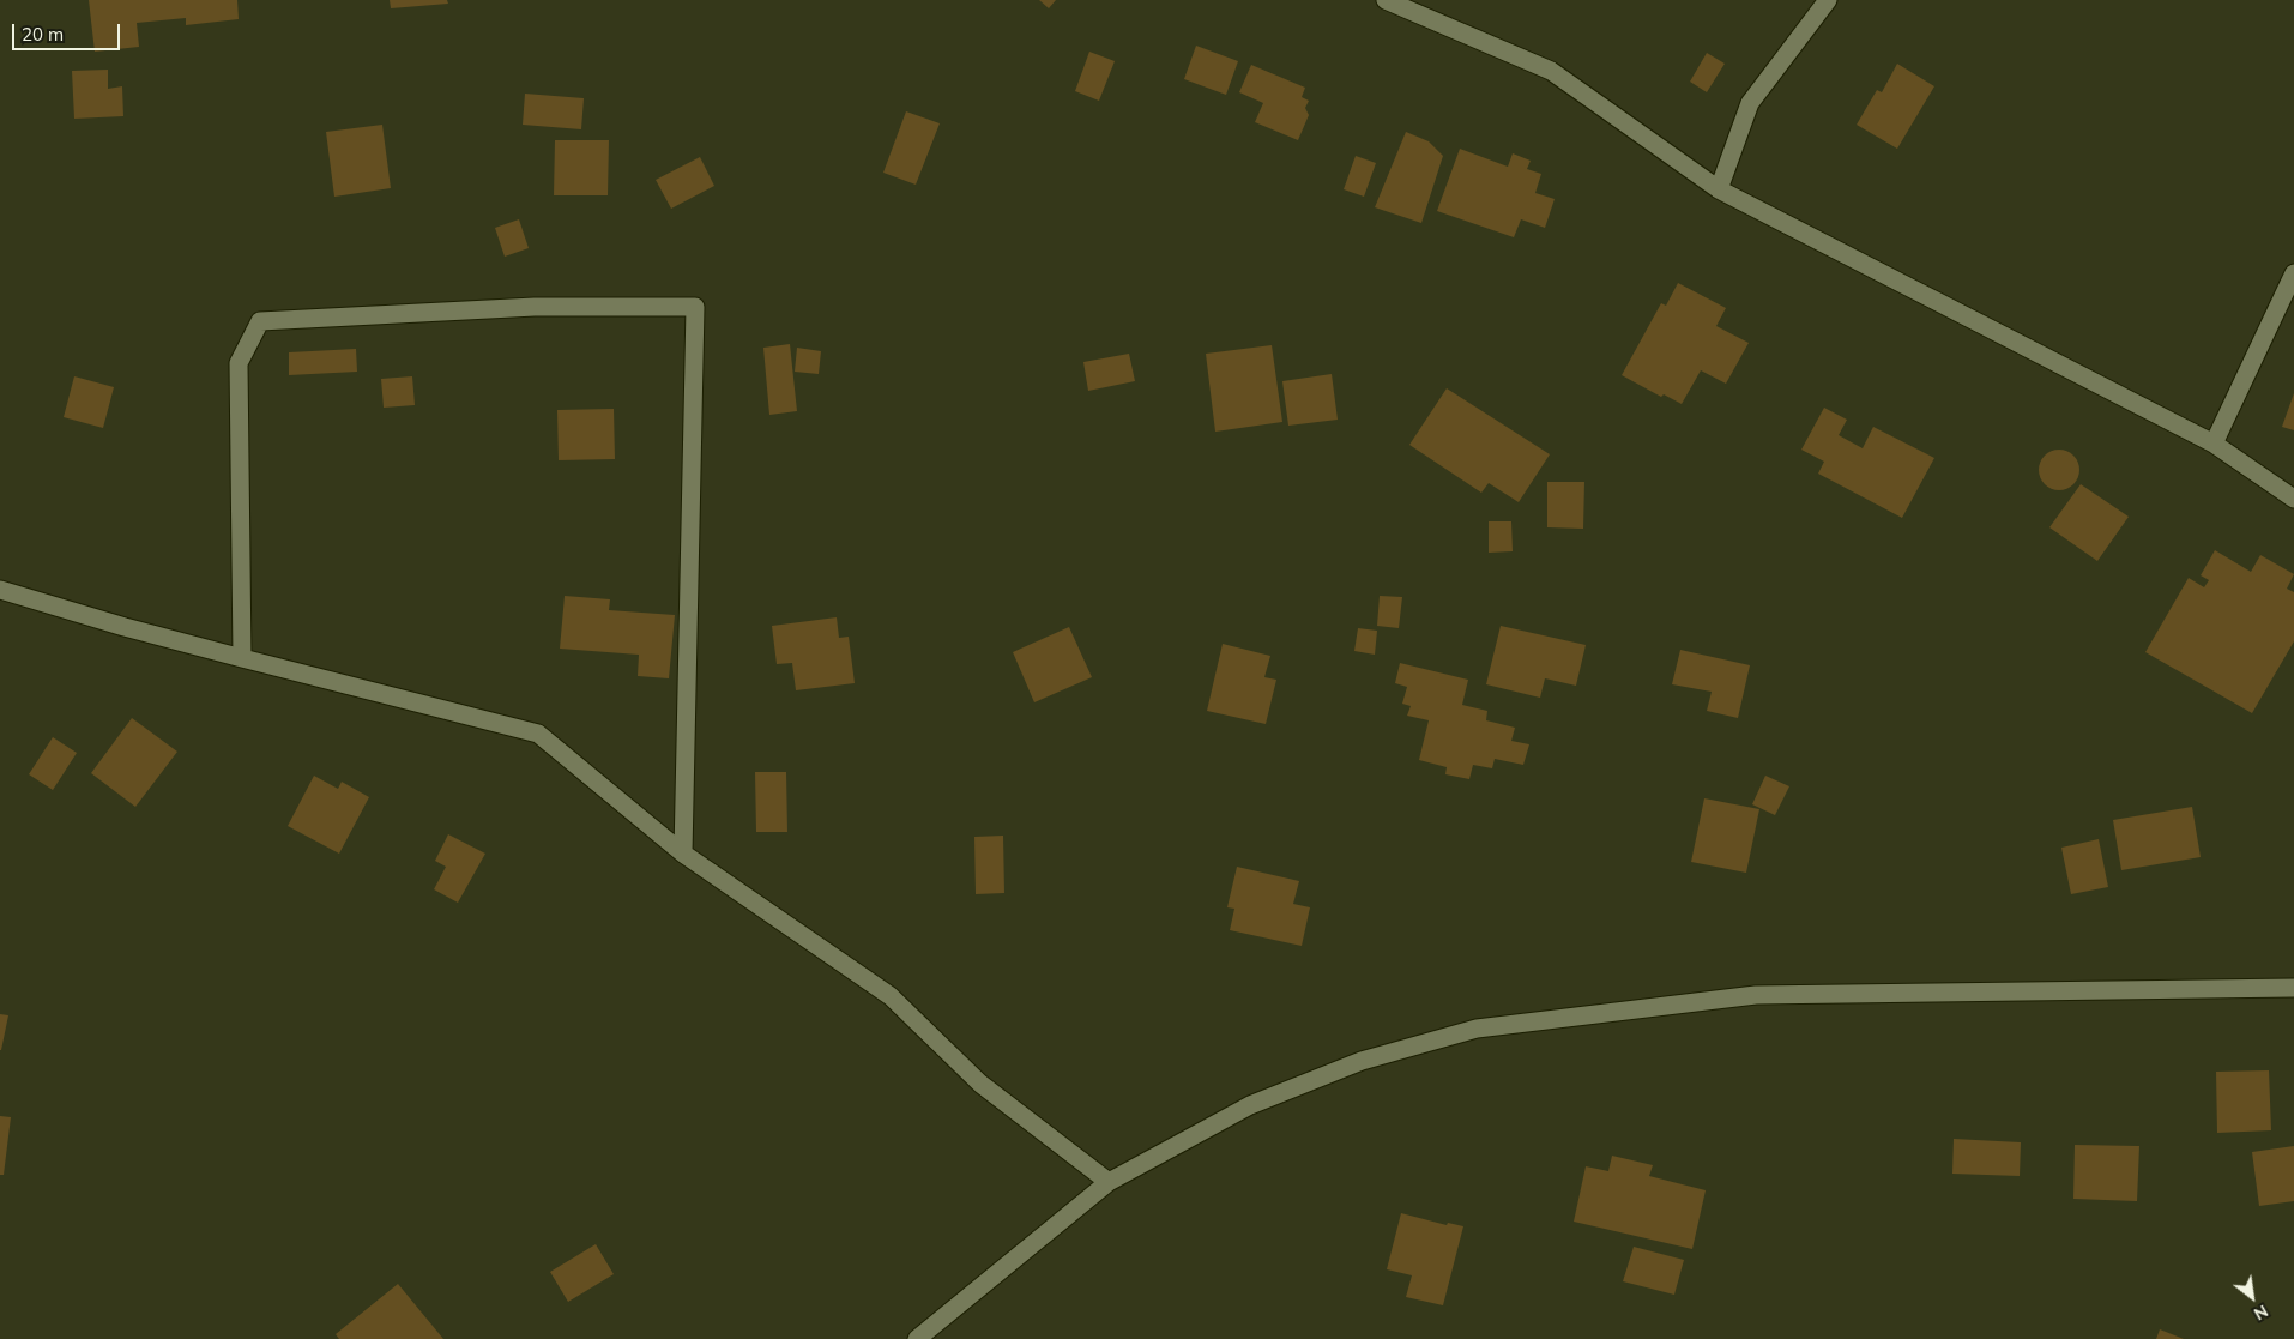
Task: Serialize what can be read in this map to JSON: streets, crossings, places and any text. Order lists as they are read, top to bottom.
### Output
{
  "scale_bar": "20 m",
  "north": "bottom right"
}
